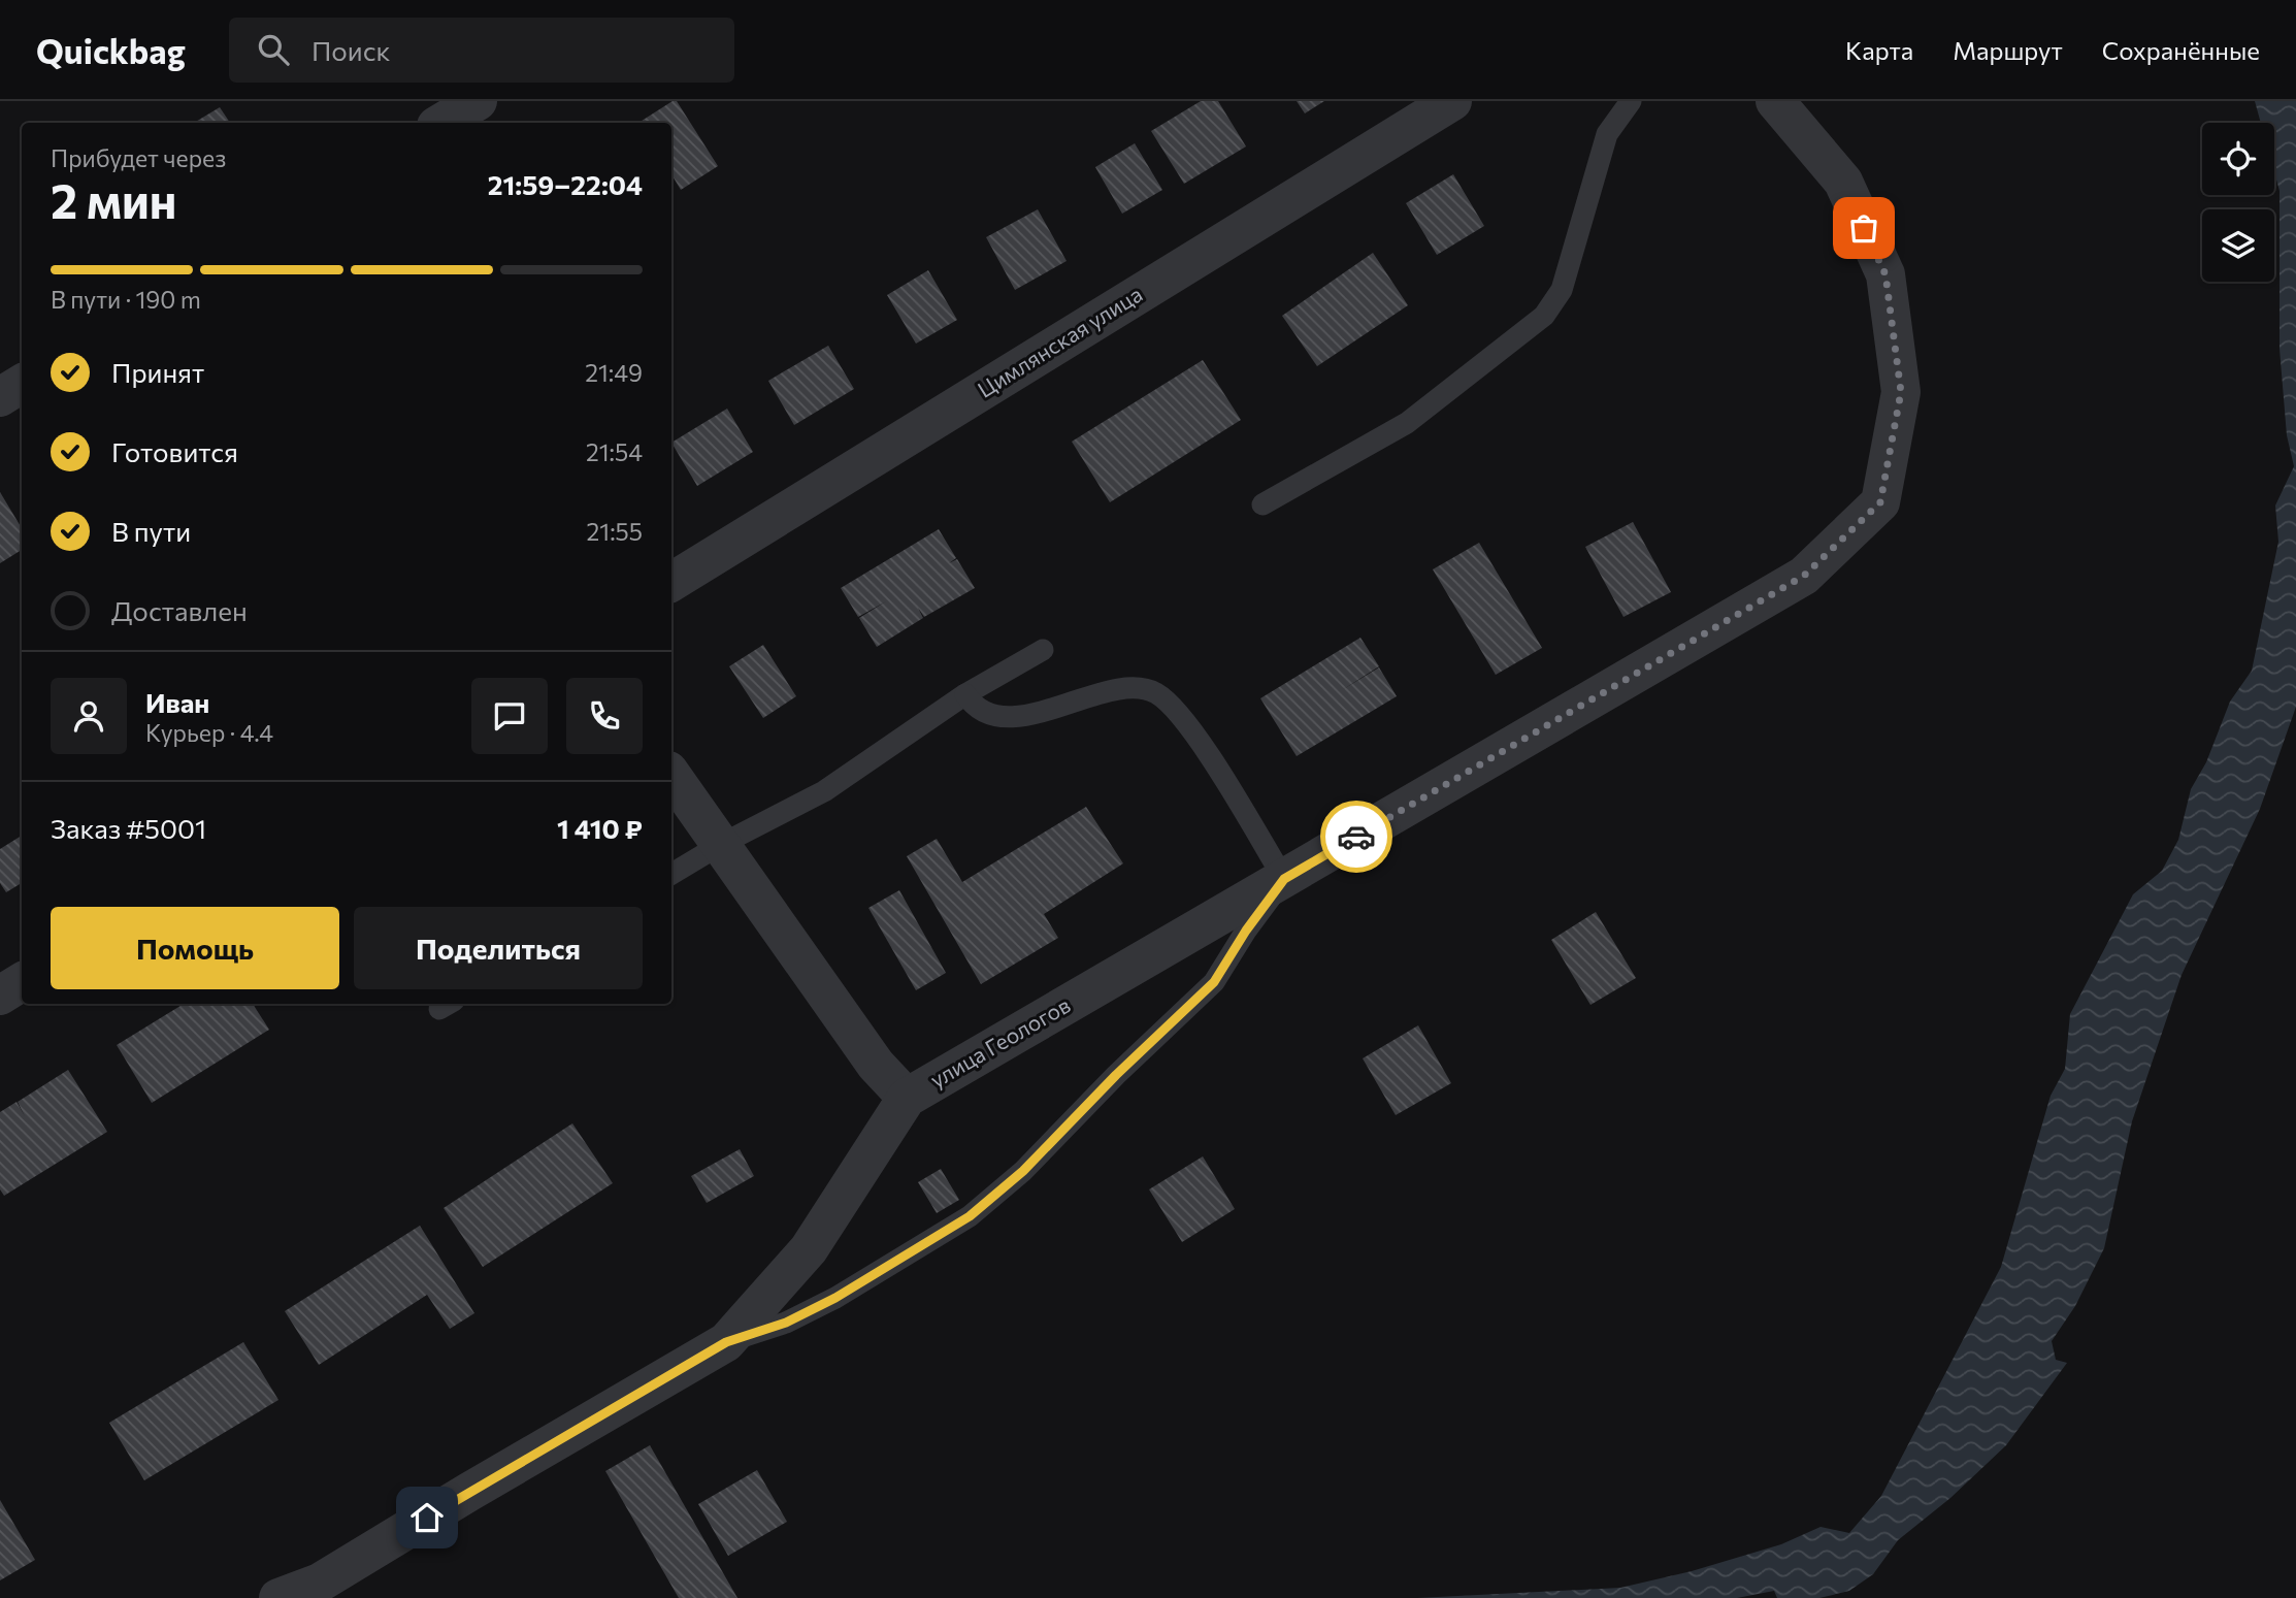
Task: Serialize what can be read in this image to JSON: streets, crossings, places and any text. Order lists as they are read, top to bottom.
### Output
{
  "streets": {
    "street": ["Цимлянская улица", "улица Геологов"]
  },
  "page": {
    "header": "Quickbag",
    "search": "Поиск",
    "nav": ["Карта", "Маршрут", "Сохранённые"],
    "heading": ["2 мин", "Прибудет через", "21:59–22:04"],
    "panel": [
      "Иван",
      "Курьер · 4.4",
      "Заказ #5001",
      "1 410 ₽"
    ],
    "bar": "В пути · 190 m",
    "list": [
      ["Принят", "21:49"],
      ["Готовится", "21:54"],
      ["В пути", "21:55"],
      "Доставлен"
    ],
    "buttons": ["Помощь", "Поделиться"]
  }
}
